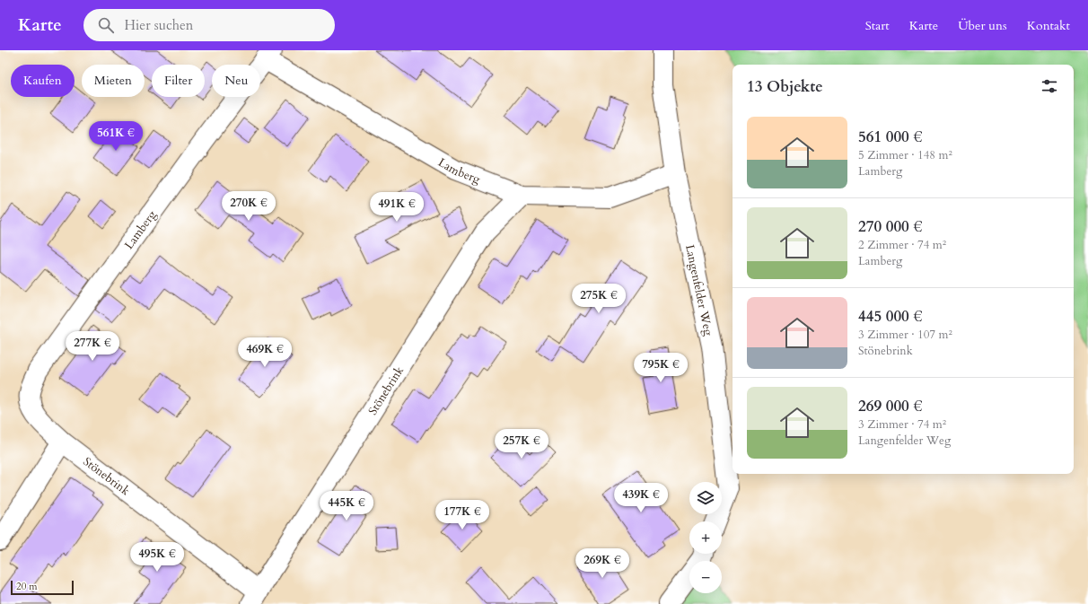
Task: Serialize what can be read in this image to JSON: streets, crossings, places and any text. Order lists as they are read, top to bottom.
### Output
{
  "streets": {
    "street": ["Lamberg", "Langenfelder Weg", "Stönebrink"]
  },
  "crossings": [
    ["Lamberg", "Langenfelder Weg"],
    ["Lamberg", "Stönebrink"]
  ],
  "scale_bar": "20 m",
  "page": {
    "header": "Karte",
    "search": "Hier suchen",
    "nav": [
      "Start",
      "Karte",
      "Über uns",
      "Kontakt"
    ],
    "chip": [
      "Kaufen",
      "Mieten",
      "Filter",
      "Neu"
    ],
    "heading": "13 Objekte",
    "list": [
      {
        "name": "561 000 €",
        "note": "5 Zimmer · 148 m² · Lamberg"
      },
      {
        "name": "270 000 €",
        "note": "2 Zimmer · 74 m² · Lamberg"
      },
      {
        "name": "445 000 €",
        "note": "3 Zimmer · 107 m² · Stönebrink"
      },
      {
        "name": "269 000 €",
        "note": "3 Zimmer · 74 m² · Langenfelder Weg"
      }
    ],
    "price": [
      "561K €",
      "270K €",
      "491K €",
      "275K €",
      "277K €",
      "469K €",
      "795K €",
      "257K €",
      "439K €",
      "445K €",
      "177K €",
      "495K €",
      "269K €"
    ],
    "map_buttons": ["+", "−"],
    "scale": "20 m"
  }
}
